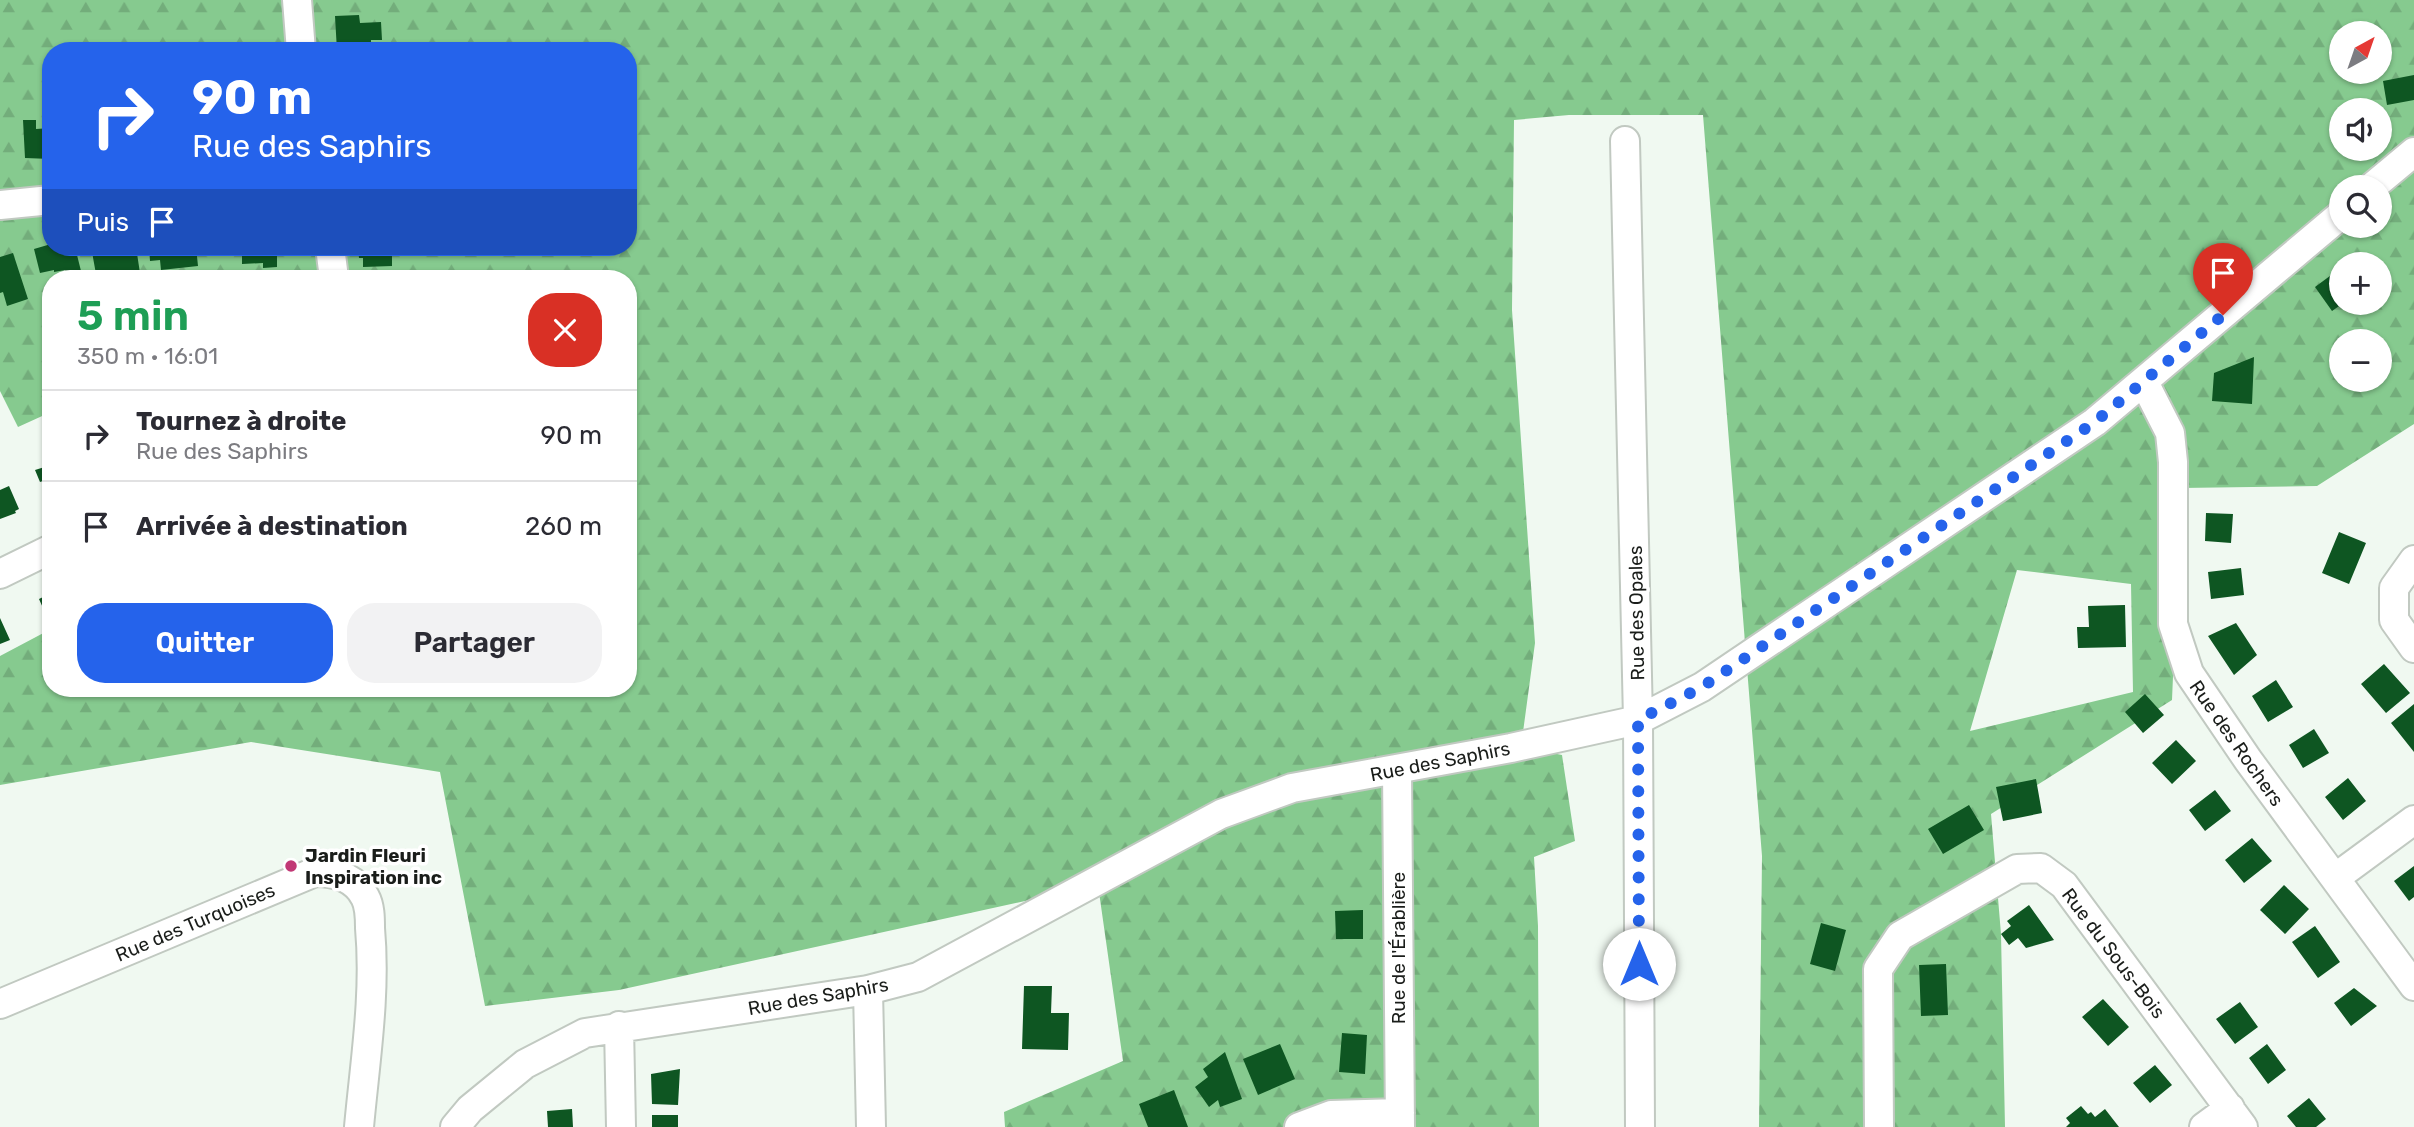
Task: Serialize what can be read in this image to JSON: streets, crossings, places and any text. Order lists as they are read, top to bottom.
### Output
{
  "streets": {
    "street": [
      "Rue des Opales",
      "Rue des Rochers",
      "Rue des Saphirs",
      "Rue des Turquoises",
      "Rue de l'Érablière",
      "Rue du Sous-Bois"
    ]
  },
  "crossings": [
    ["Rue des Opales", "Rue des Saphirs"],
    ["Rue des Rochers", "Rue des Saphirs"],
    ["Rue des Saphirs", "Rue de l'Érablière"]
  ],
  "places": ["Jardin Fleuri Inspiration inc"],
  "north": "top right",
  "page": {
    "map_buttons": ["+", "−"],
    "turn": ["90 m", "Rue des Saphirs"],
    "then": "Puis",
    "heading": ["5 min", "350 m · 16:01"],
    "list": [
      {
        "name": "Tournez à droite",
        "note": "Rue des Saphirs",
        "value": "90 m"
      },
      {
        "name": "Arrivée à destination",
        "value": "260 m"
      }
    ],
    "buttons": ["Quitter", "Partager"]
  }
}
